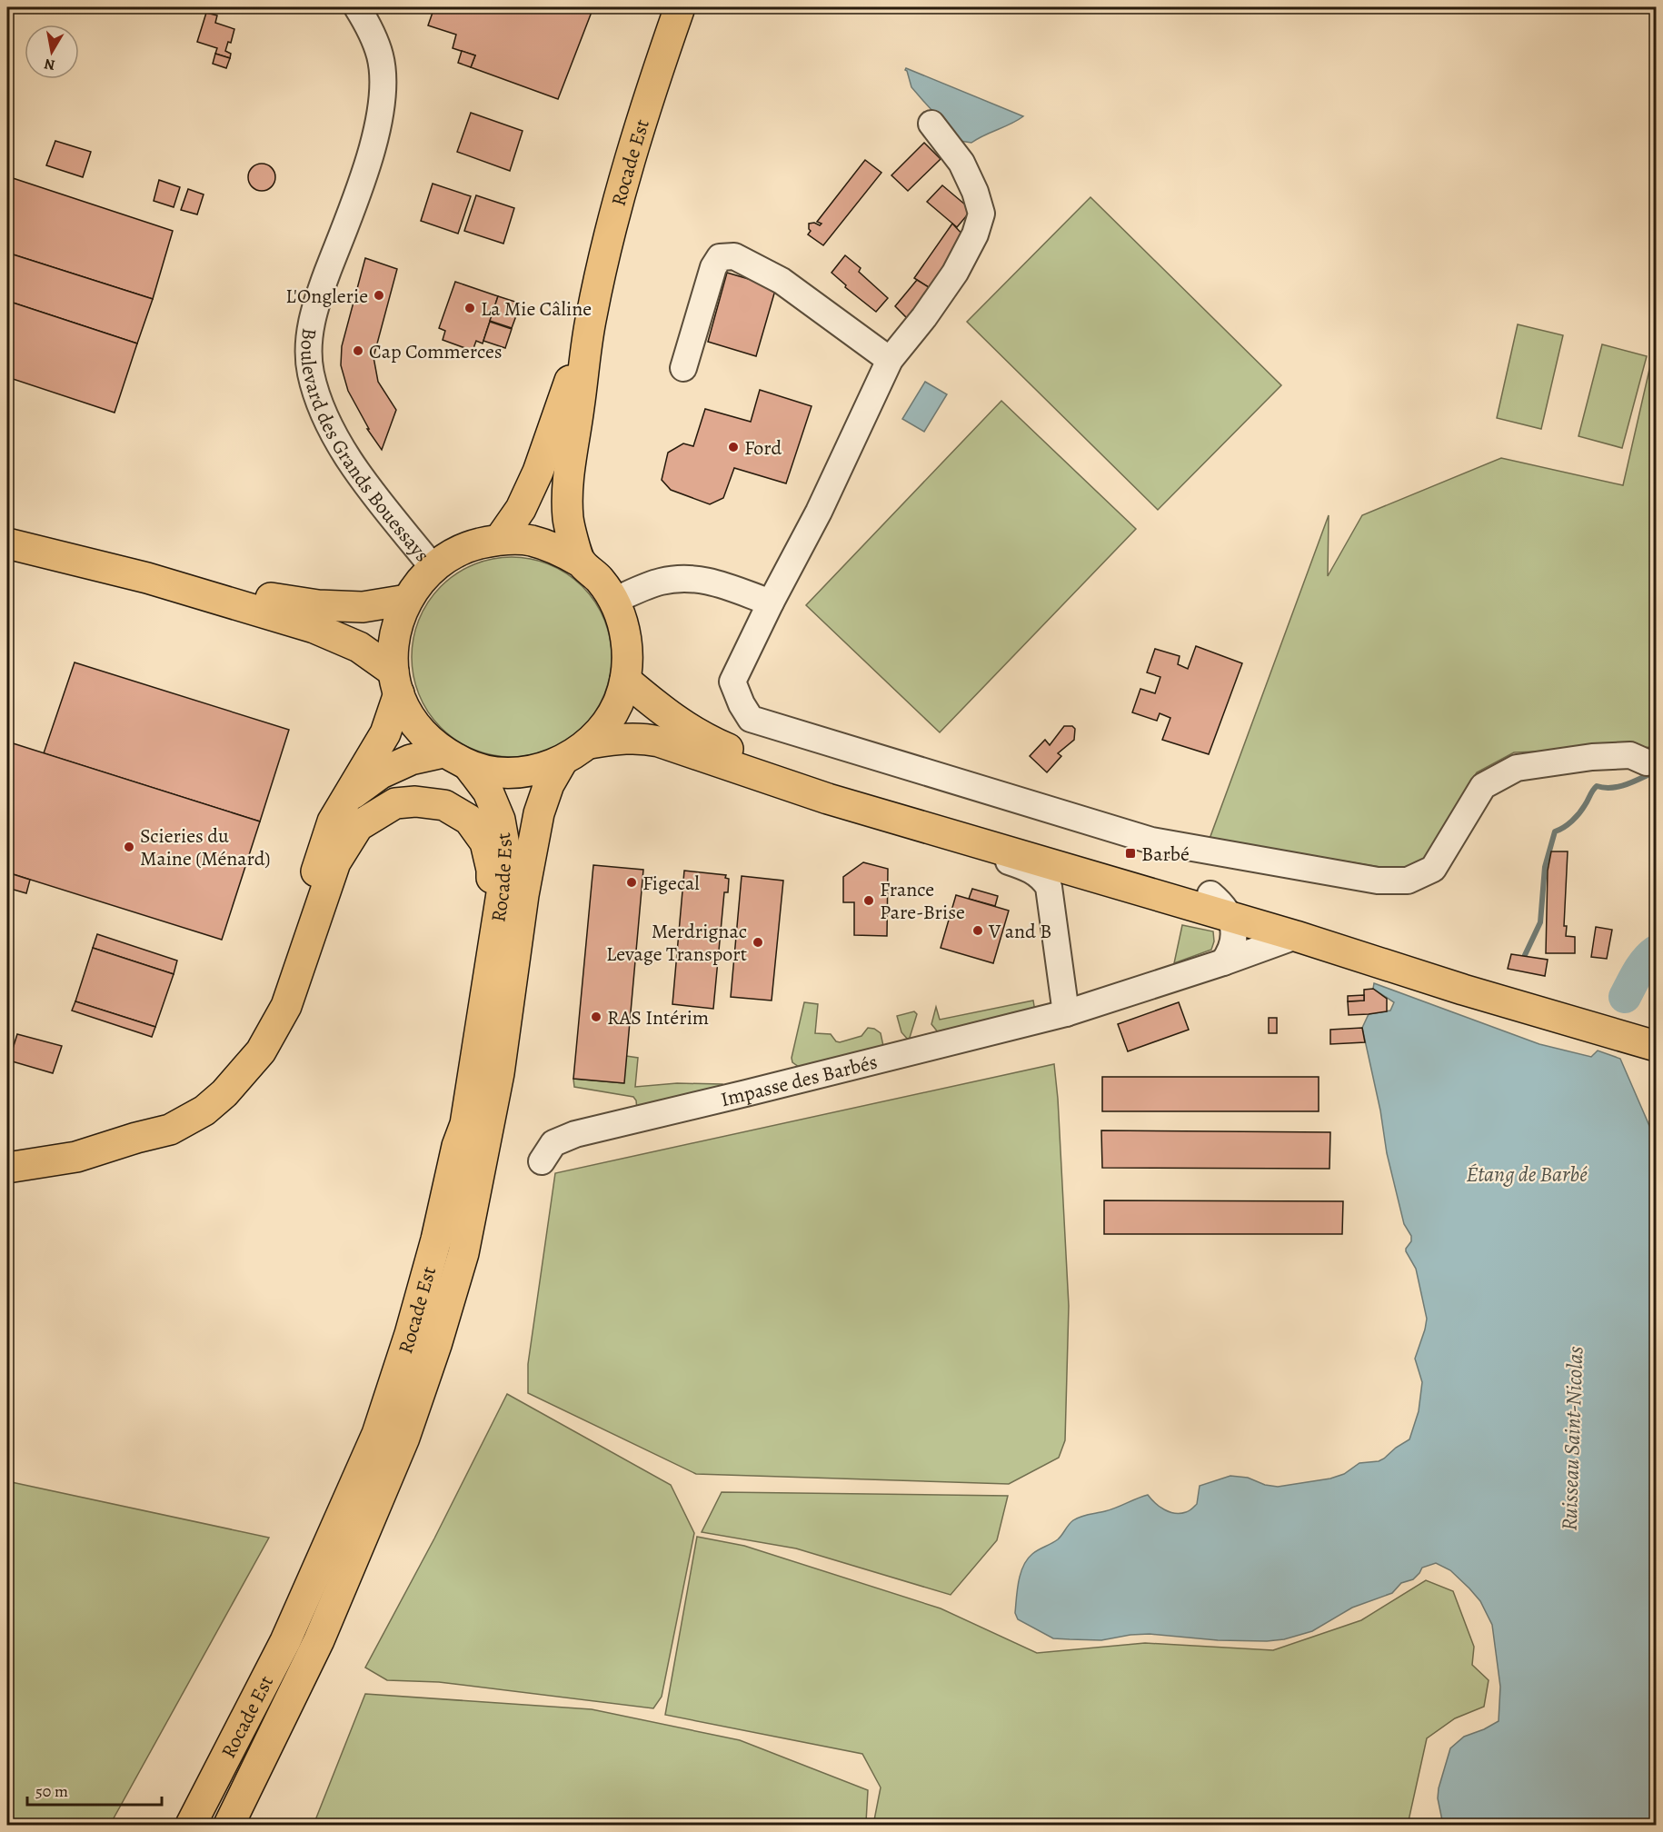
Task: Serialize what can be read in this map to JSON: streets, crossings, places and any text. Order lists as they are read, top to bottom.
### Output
{
  "streets": {
    "main road": ["Rocade Est"],
    "street": ["Boulevard des Grands Bouessays", "Impasse des Barbés"]
  },
  "water": ["Étang de Barbé", "Ruisseau Saint-Nicolas"],
  "places": {
    "other": [
      "L'Onglerie",
      "La Mie Câline",
      "Cap Commerces",
      "Ford",
      "Scieries du Maine (Ménard)",
      "Figecal",
      "France Pare-Brise",
      "V and B",
      "Merdrignac Levage Transport",
      "RAS Intérim"
    ],
    "transit": ["Barbé"]
  },
  "scale_bar": "50 m",
  "north": "bottom"
}
